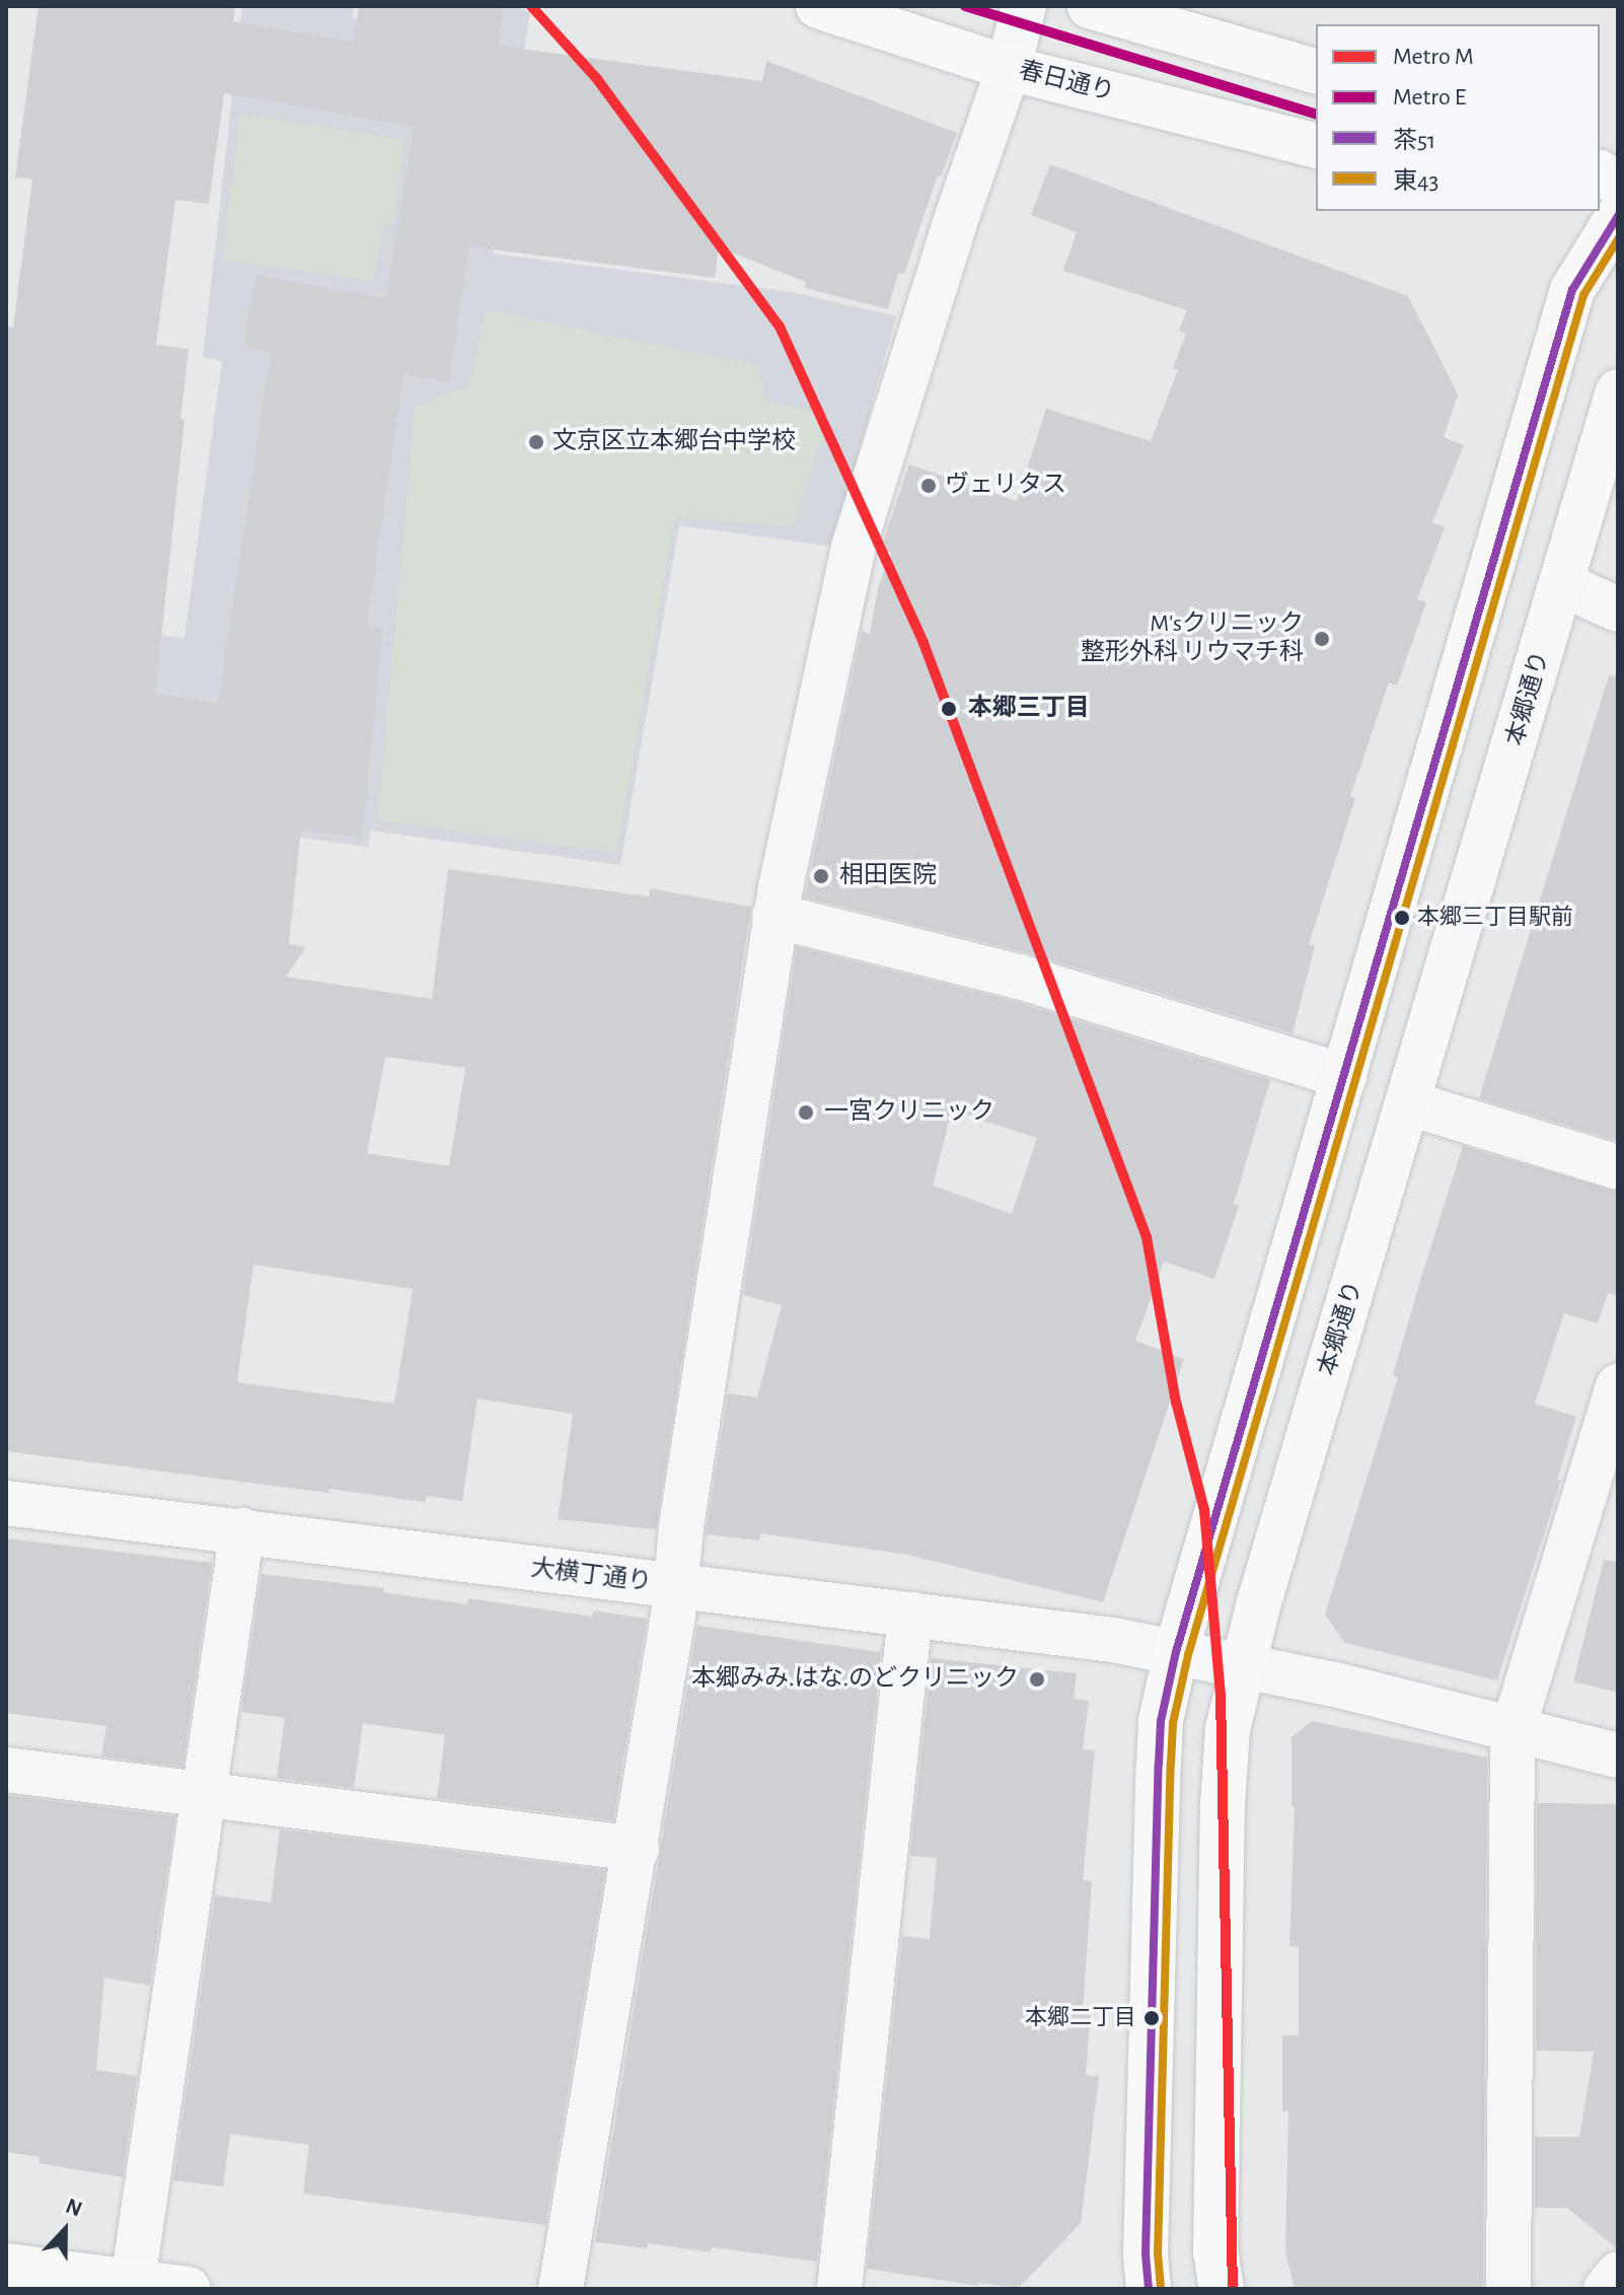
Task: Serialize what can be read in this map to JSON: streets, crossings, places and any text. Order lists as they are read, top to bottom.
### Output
{
  "streets": {
    "main road": ["春日通り", "本郷通り"],
    "street": ["大横丁通り"]
  },
  "crossings": [
    ["本郷通り", "大横丁通り"]
  ],
  "places": [
    "文京区立本郷台中学校",
    "ヴェリタス",
    "M'sクリニック 整形外科 リウマチ科",
    "本郷三丁目",
    "相田医院",
    "本郷三丁目駅前",
    "一宮クリニック",
    "本郷みみ.はな.のどクリニック",
    "本郷二丁目"
  ],
  "lines": [
    "metro line M",
    "metro line E",
    "transit line 茶51",
    "transit line 東43"
  ],
  "legend": [
    "Metro M",
    "Metro E",
    "茶51",
    "東43"
  ],
  "north": "top"
}
